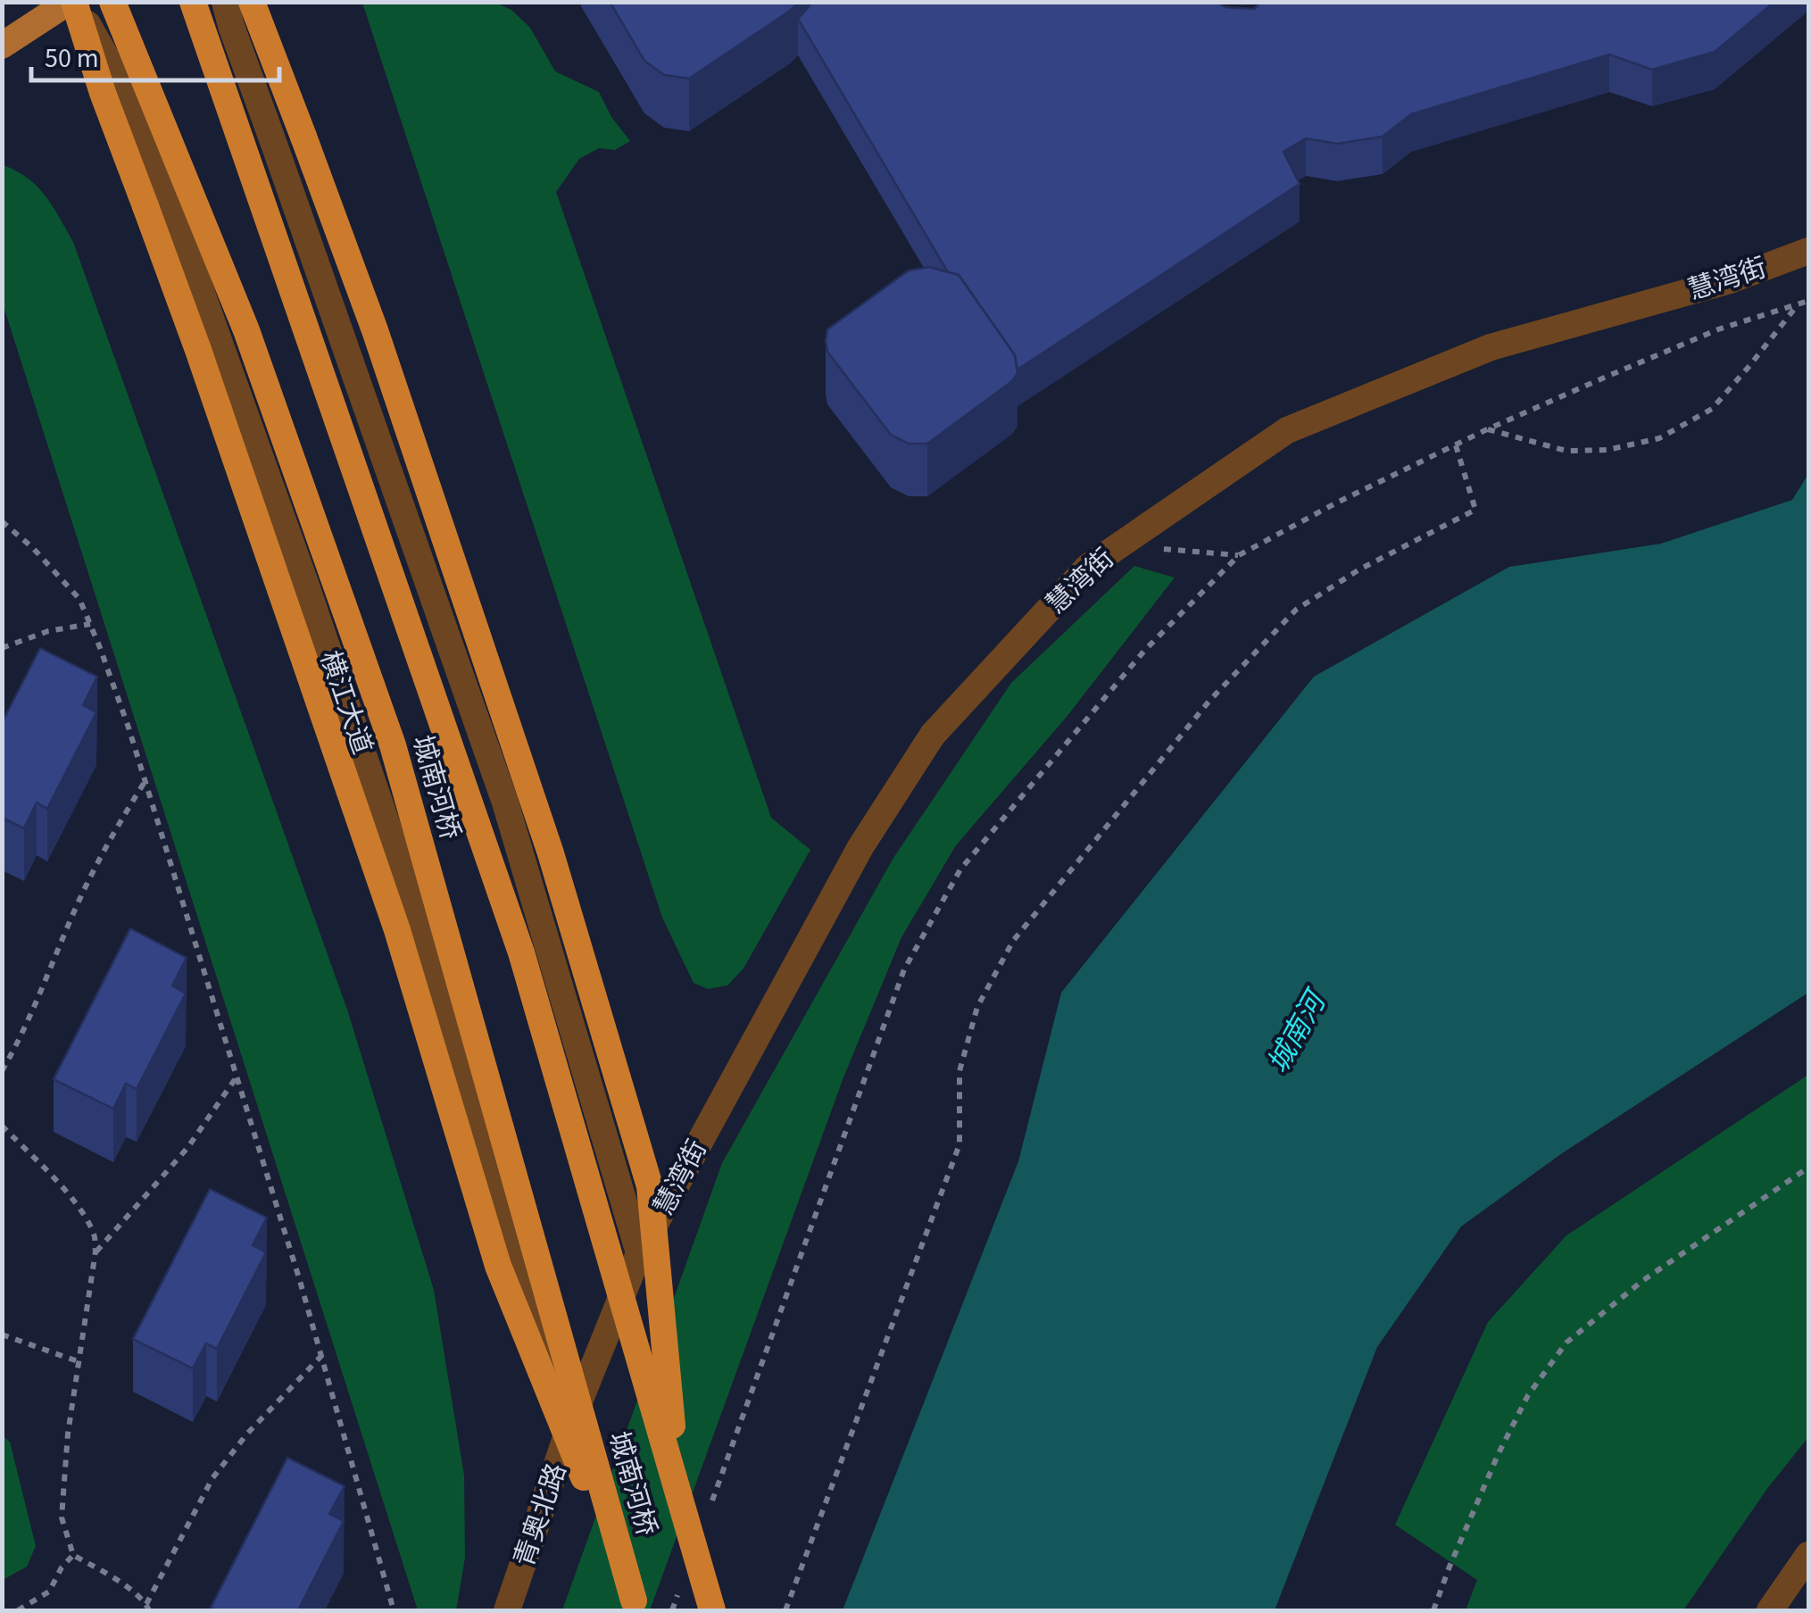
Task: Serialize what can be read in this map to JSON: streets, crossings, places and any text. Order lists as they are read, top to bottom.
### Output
{
  "streets": {
    "highway": ["城南河桥"],
    "street": ["慧湾街", "横江大道", "青奥北路"]
  },
  "crossings": [
    ["慧湾街", "横江大道"],
    ["慧湾街", "青奥北路"],
    ["横江大道", "青奥北路"]
  ],
  "water": ["城南河"],
  "scale_bar": "50 m"
}
